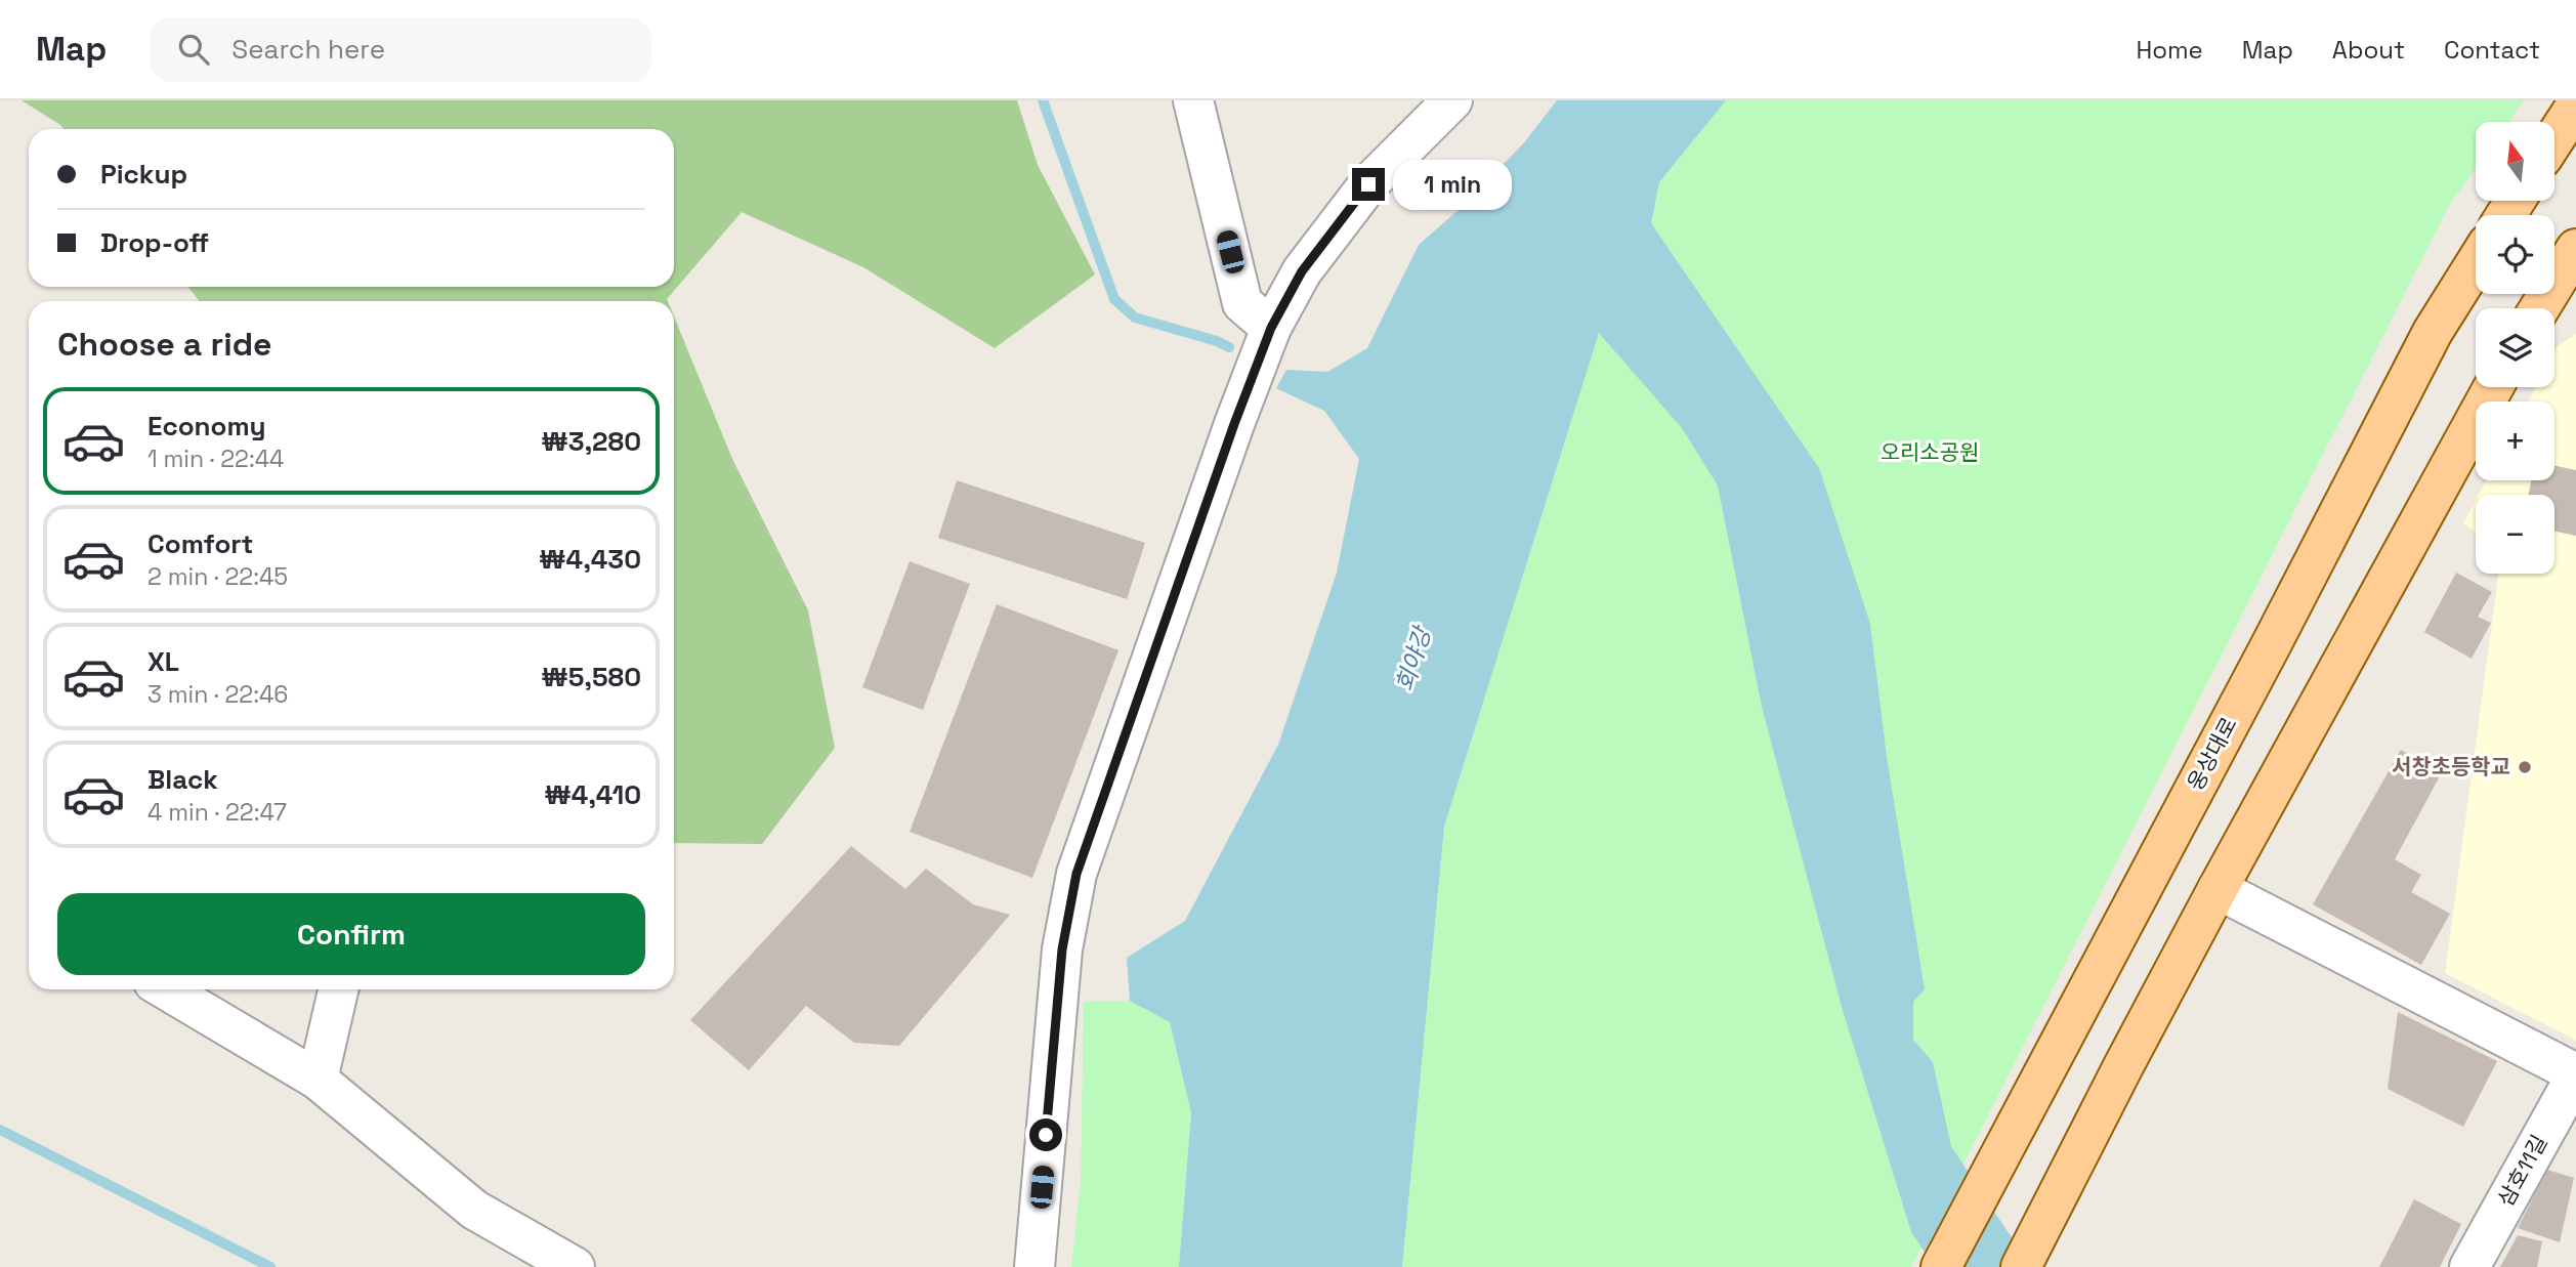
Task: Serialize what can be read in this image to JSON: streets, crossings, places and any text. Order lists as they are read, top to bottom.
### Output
{
  "streets": {
    "main road": ["웅상대로"],
    "street": ["삼호11길"]
  },
  "water": ["회야강"],
  "parks": ["오리소공원"],
  "places": ["서창초등학교"],
  "north": "top",
  "page": {
    "header": "Map",
    "search": "Search here",
    "nav": [
      "Home",
      "Map",
      "About",
      "Contact"
    ],
    "map_buttons": ["+", "−"],
    "banner": ["Pickup", "Drop-off"],
    "bubble": "1 min",
    "heading": "Choose a ride",
    "list": [
      {
        "name": "Economy",
        "note": "1 min · 22:44",
        "value": "₩3,280"
      },
      {
        "name": "Comfort",
        "note": "2 min · 22:45",
        "value": "₩4,430"
      },
      {
        "name": "XL",
        "note": "3 min · 22:46",
        "value": "₩5,580"
      },
      {
        "name": "Black",
        "note": "4 min · 22:47",
        "value": "₩4,410"
      }
    ],
    "buttons": "Confirm"
  }
}
